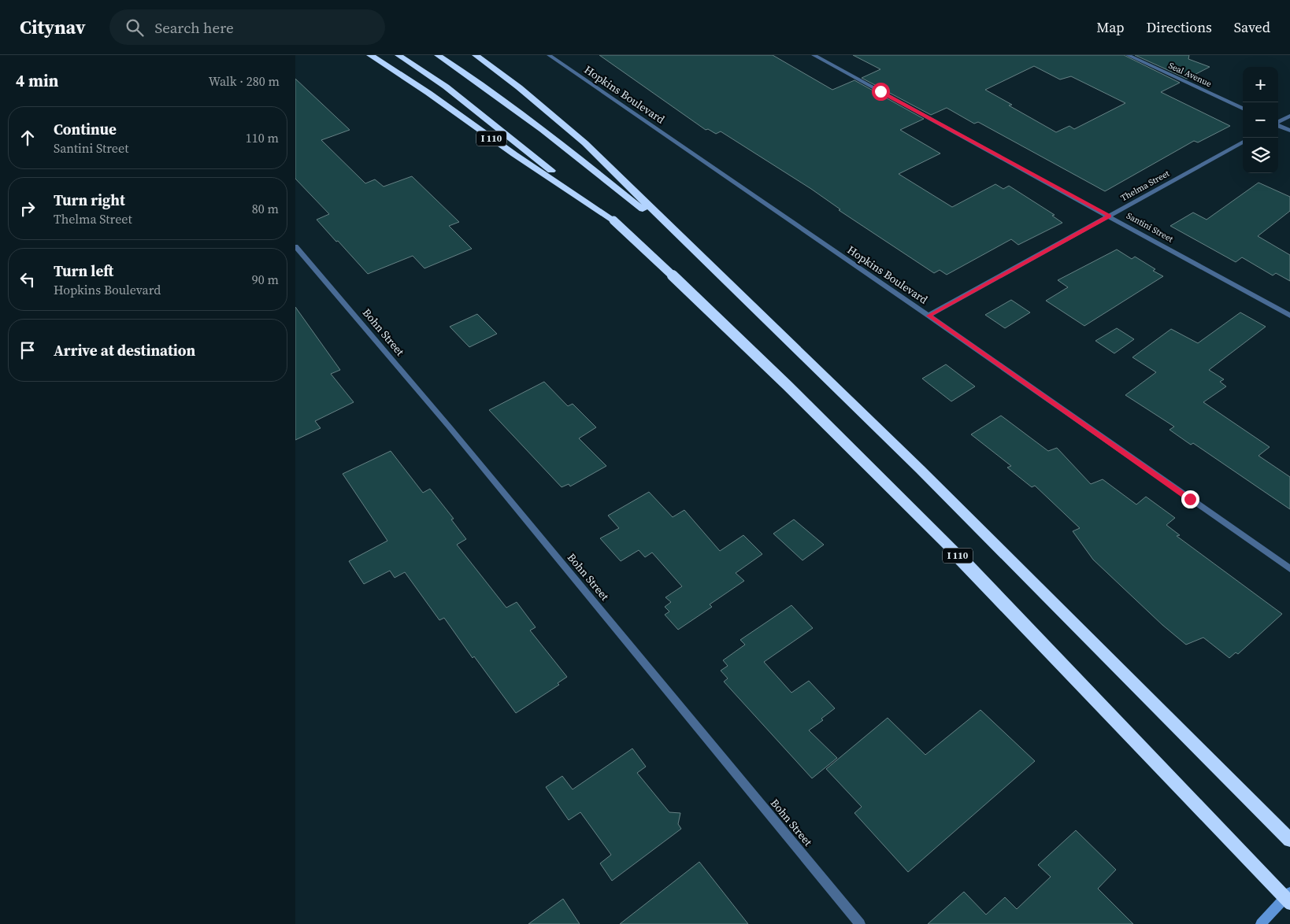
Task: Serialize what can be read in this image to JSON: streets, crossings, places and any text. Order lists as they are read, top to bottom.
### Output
{
  "streets": {
    "highway": ["I 110"],
    "street": [
      "Seal Avenue",
      "Hopkins Boulevard",
      "Thelma Street",
      "Santini Street",
      "Bohn Street"
    ]
  },
  "crossings": [
    ["Hopkins Boulevard", "Thelma Street"],
    ["Thelma Street", "Santini Street"]
  ],
  "page": {
    "header": "Citynav",
    "search": "Search here",
    "nav": ["Map", "Directions", "Saved"],
    "heading": ["4 min", "Walk · 280 m"],
    "map_buttons": ["+", "−"],
    "list": [
      ["Continue", "Santini Street", "110 m"],
      ["Turn right", "Thelma Street", "80 m"],
      ["Turn left", "Hopkins Boulevard", "90 m"],
      "Arrive at destination"
    ]
  }
}
